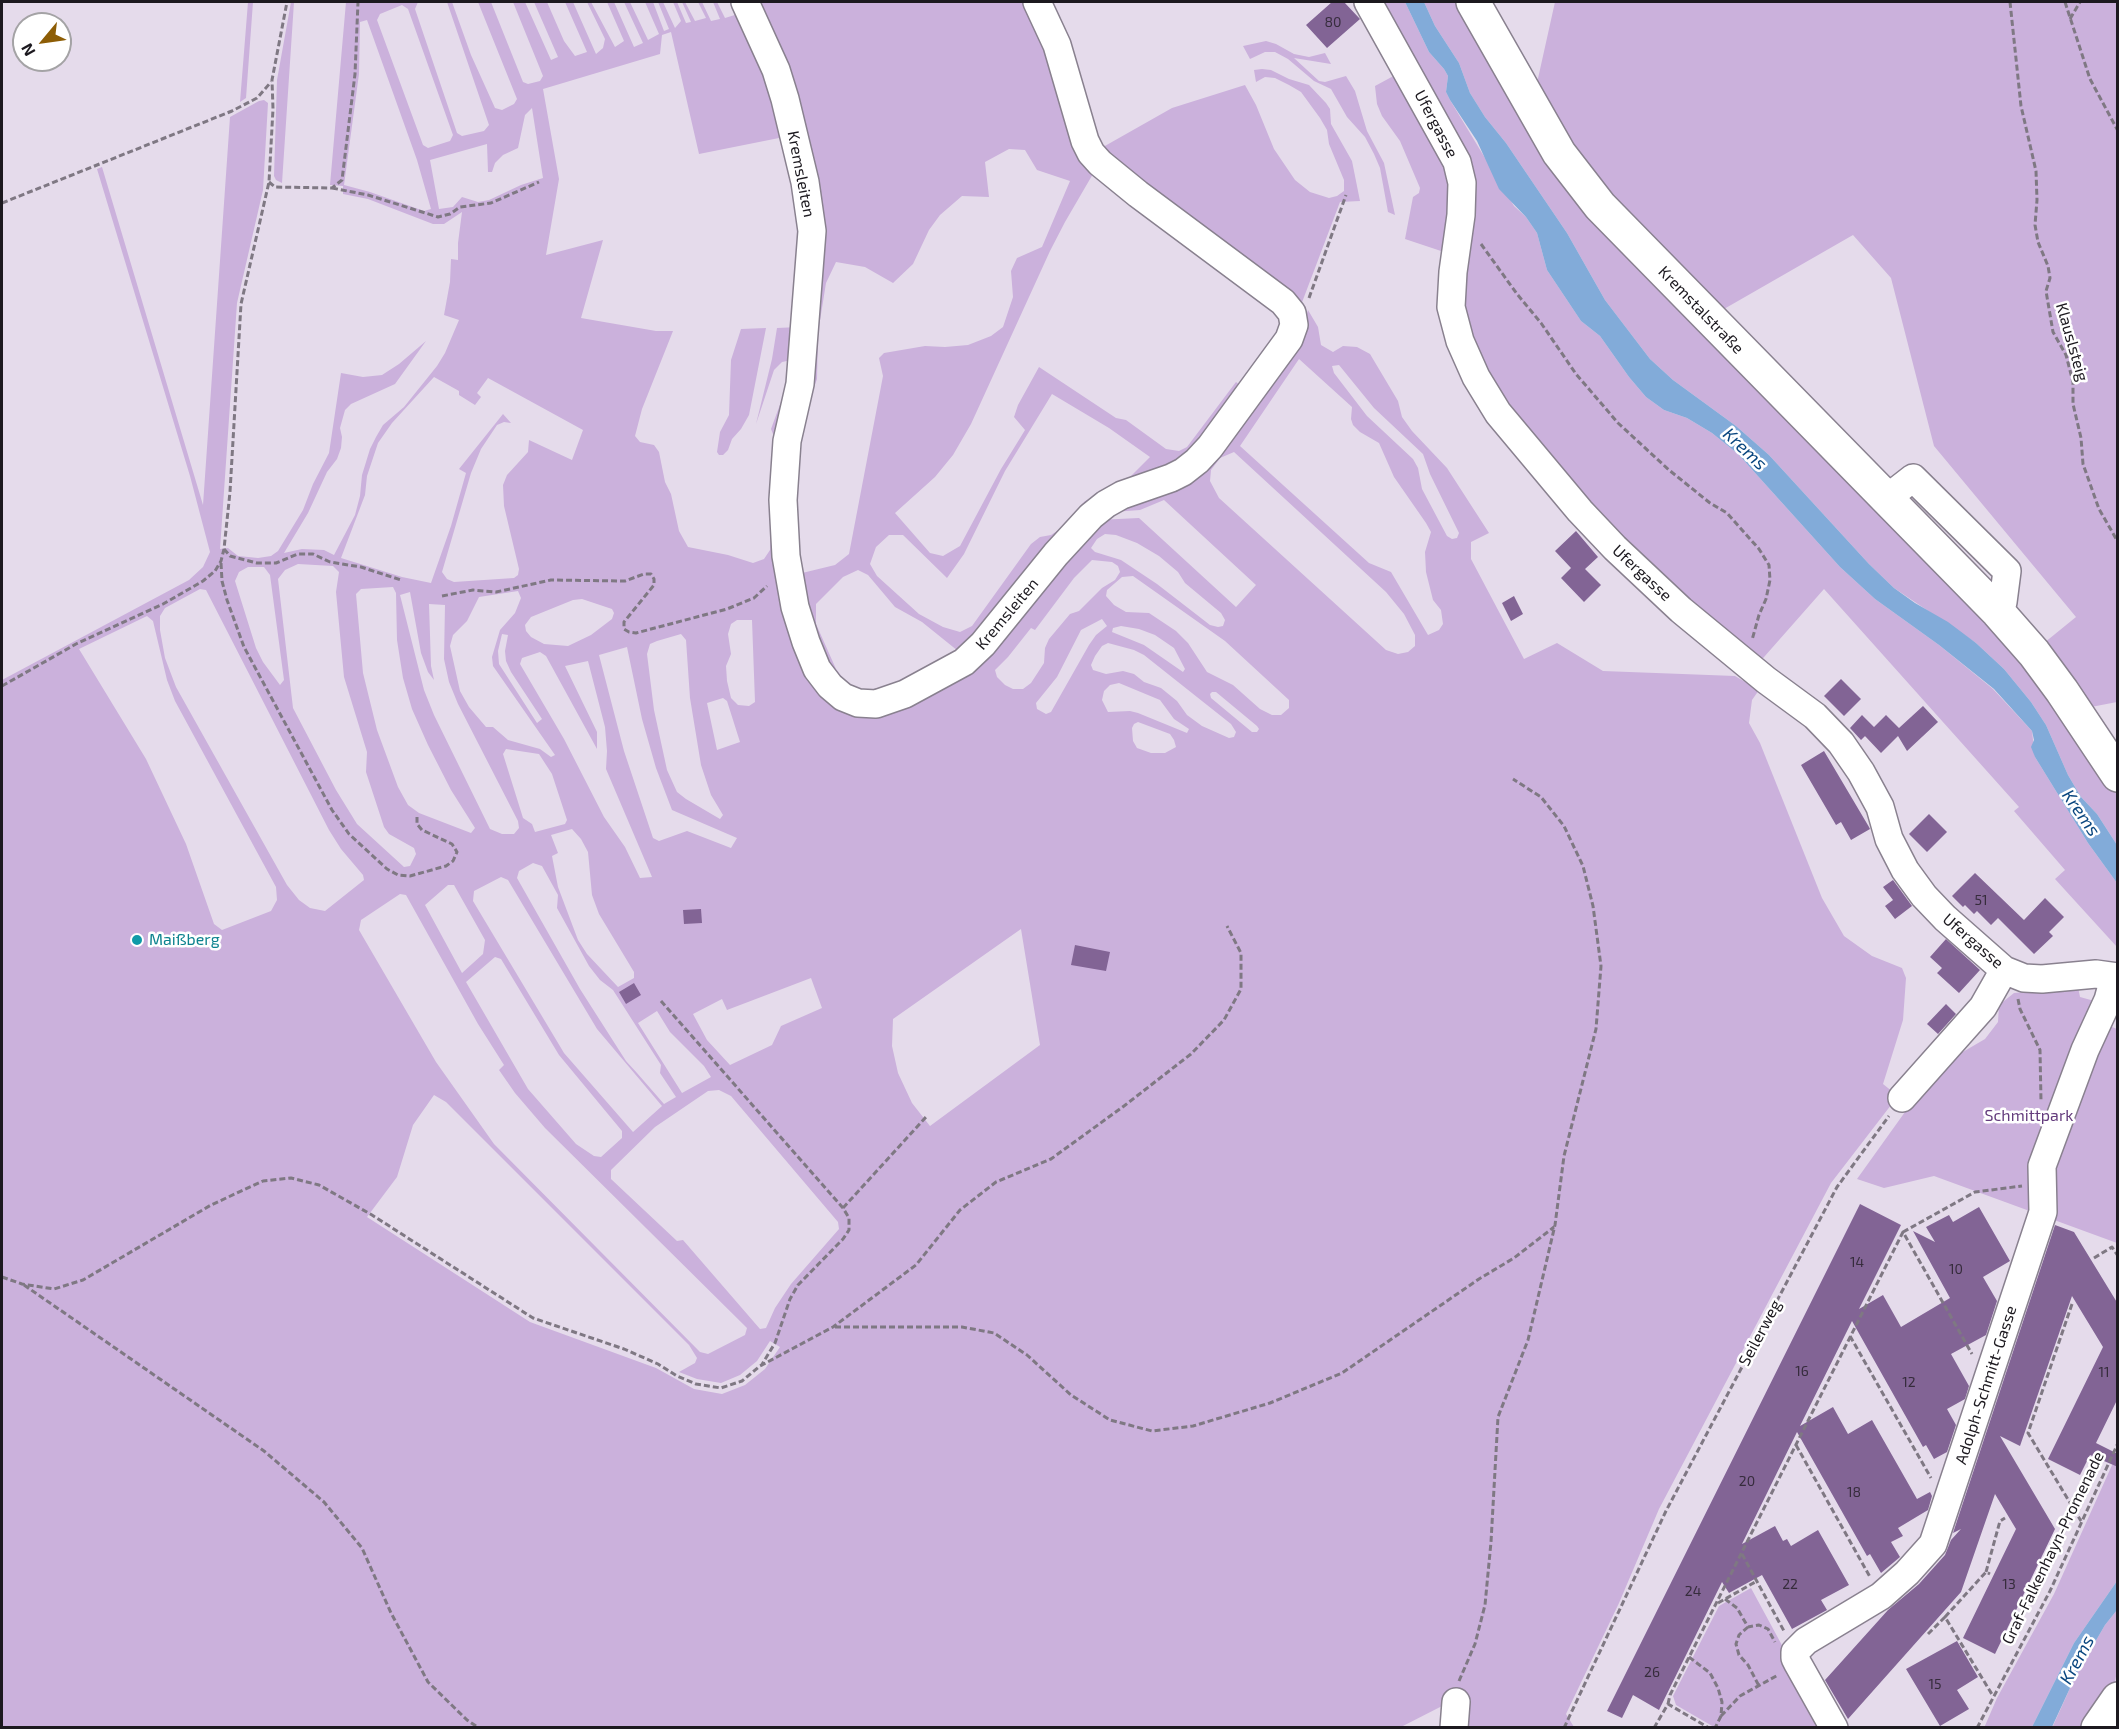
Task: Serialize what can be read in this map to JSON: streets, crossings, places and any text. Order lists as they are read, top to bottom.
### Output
{
  "streets": {
    "main road": ["Kremstalstraße"],
    "street": ["Ufergasse", "Kremsleiten", "Adolph-Schmitt-Gasse"],
    "path": ["Klauslsteig", "Seilerweg", "Graf-Falkenhayn-Promenade"]
  },
  "crossings": [
    ["Ufergasse", "Adolph-Schmitt-Gasse"]
  ],
  "water": ["Krems"],
  "parks": ["Schmittpark"],
  "places": ["Maißberg"],
  "house_numbers": [
    "80",
    "51",
    "14",
    "10",
    "16",
    "11",
    "12",
    "20",
    "18",
    "22",
    "13",
    "24",
    "26",
    "15"
  ],
  "north": "bottom left"
}
